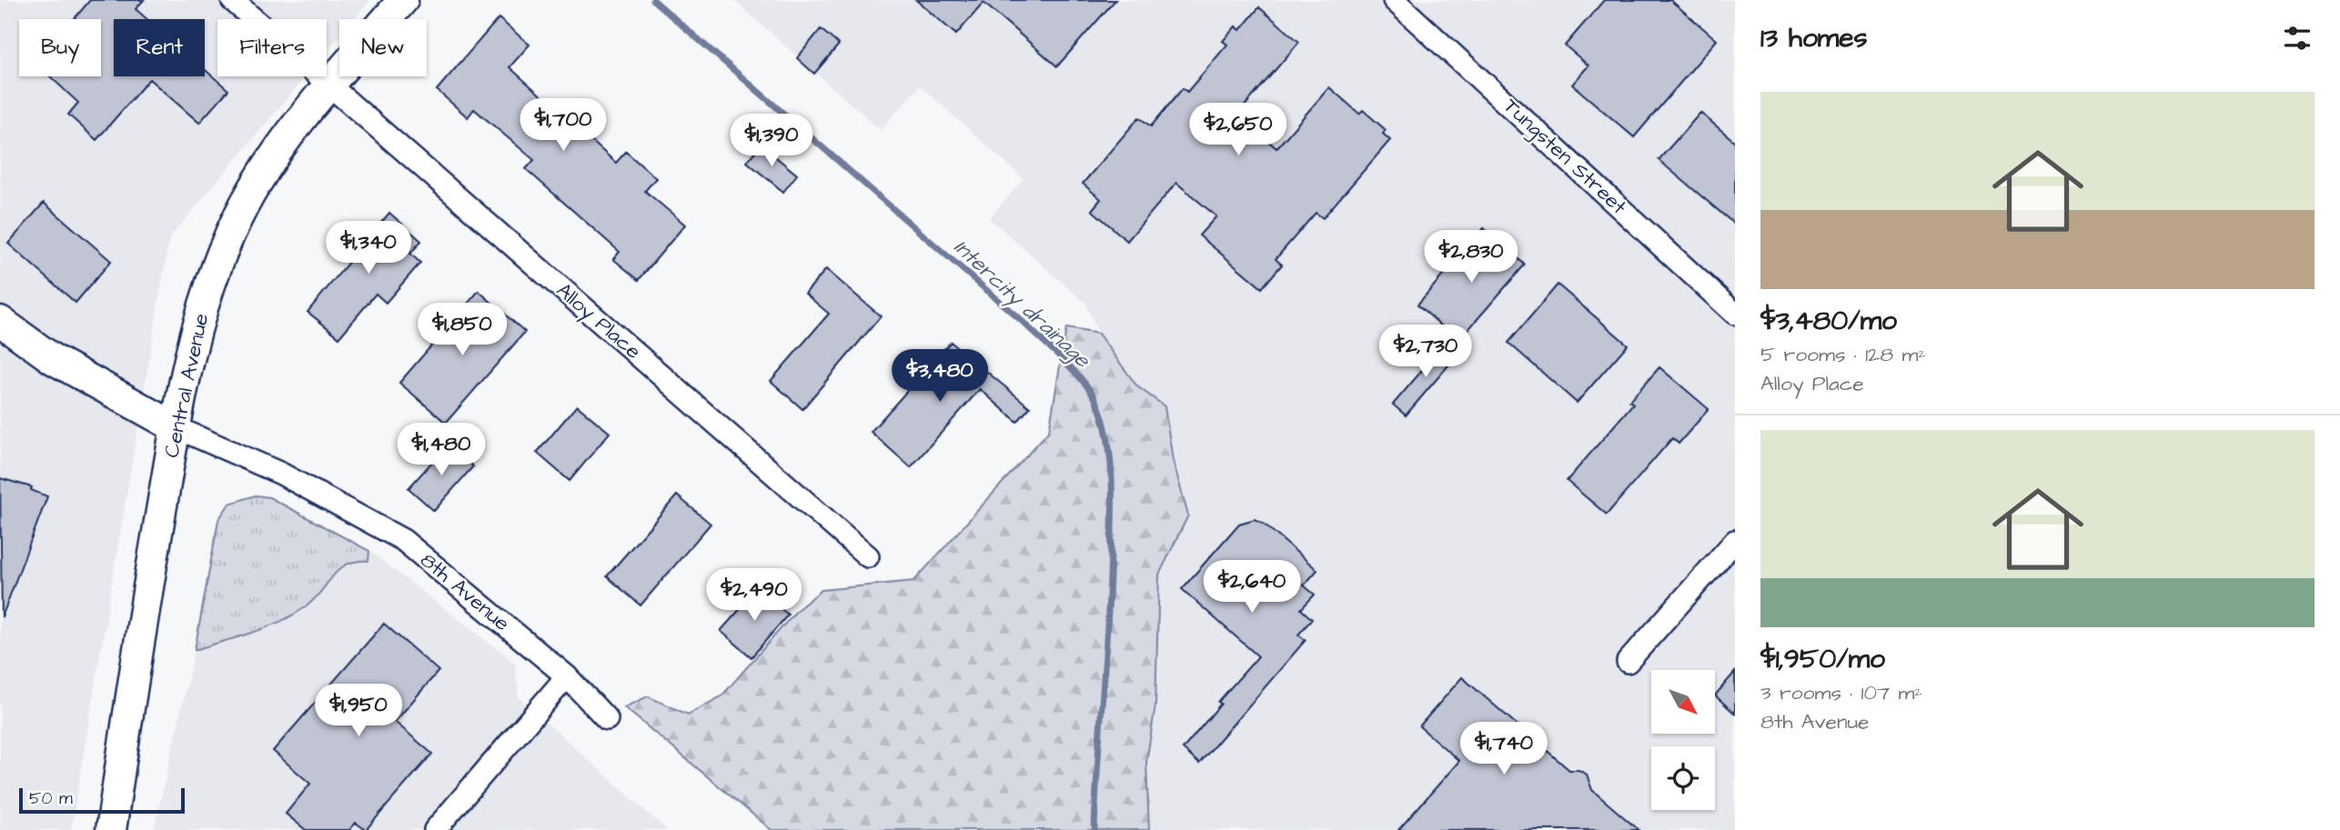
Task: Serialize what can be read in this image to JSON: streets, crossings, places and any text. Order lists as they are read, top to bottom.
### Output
{
  "streets": {
    "main road": ["Central Avenue"],
    "street": ["Tungsten Street", "Alloy Place", "8th Avenue"]
  },
  "crossings": [
    ["Alloy Place", "Central Avenue"],
    ["Central Avenue", "8th Avenue"]
  ],
  "water": ["Intercity drainage"],
  "scale_bar": "50 m",
  "north": "bottom right",
  "page": {
    "heading": "13 homes",
    "chip": [
      "Buy",
      "Rent",
      "Filters",
      "New"
    ],
    "list": [
      {
        "name": "$3,480/mo",
        "note": "5 rooms · 128 m² · Alloy Place"
      },
      {
        "name": "$1,950/mo",
        "note": "3 rooms · 107 m² · 8th Avenue"
      }
    ],
    "price": [
      "$1,700",
      "$2,650",
      "$1,390",
      "$1,340",
      "$2,830",
      "$1,850",
      "$2,730",
      "$3,480",
      "$1,480",
      "$2,640",
      "$2,490",
      "$1,950",
      "$1,740"
    ],
    "scale": "50 m"
  }
}
